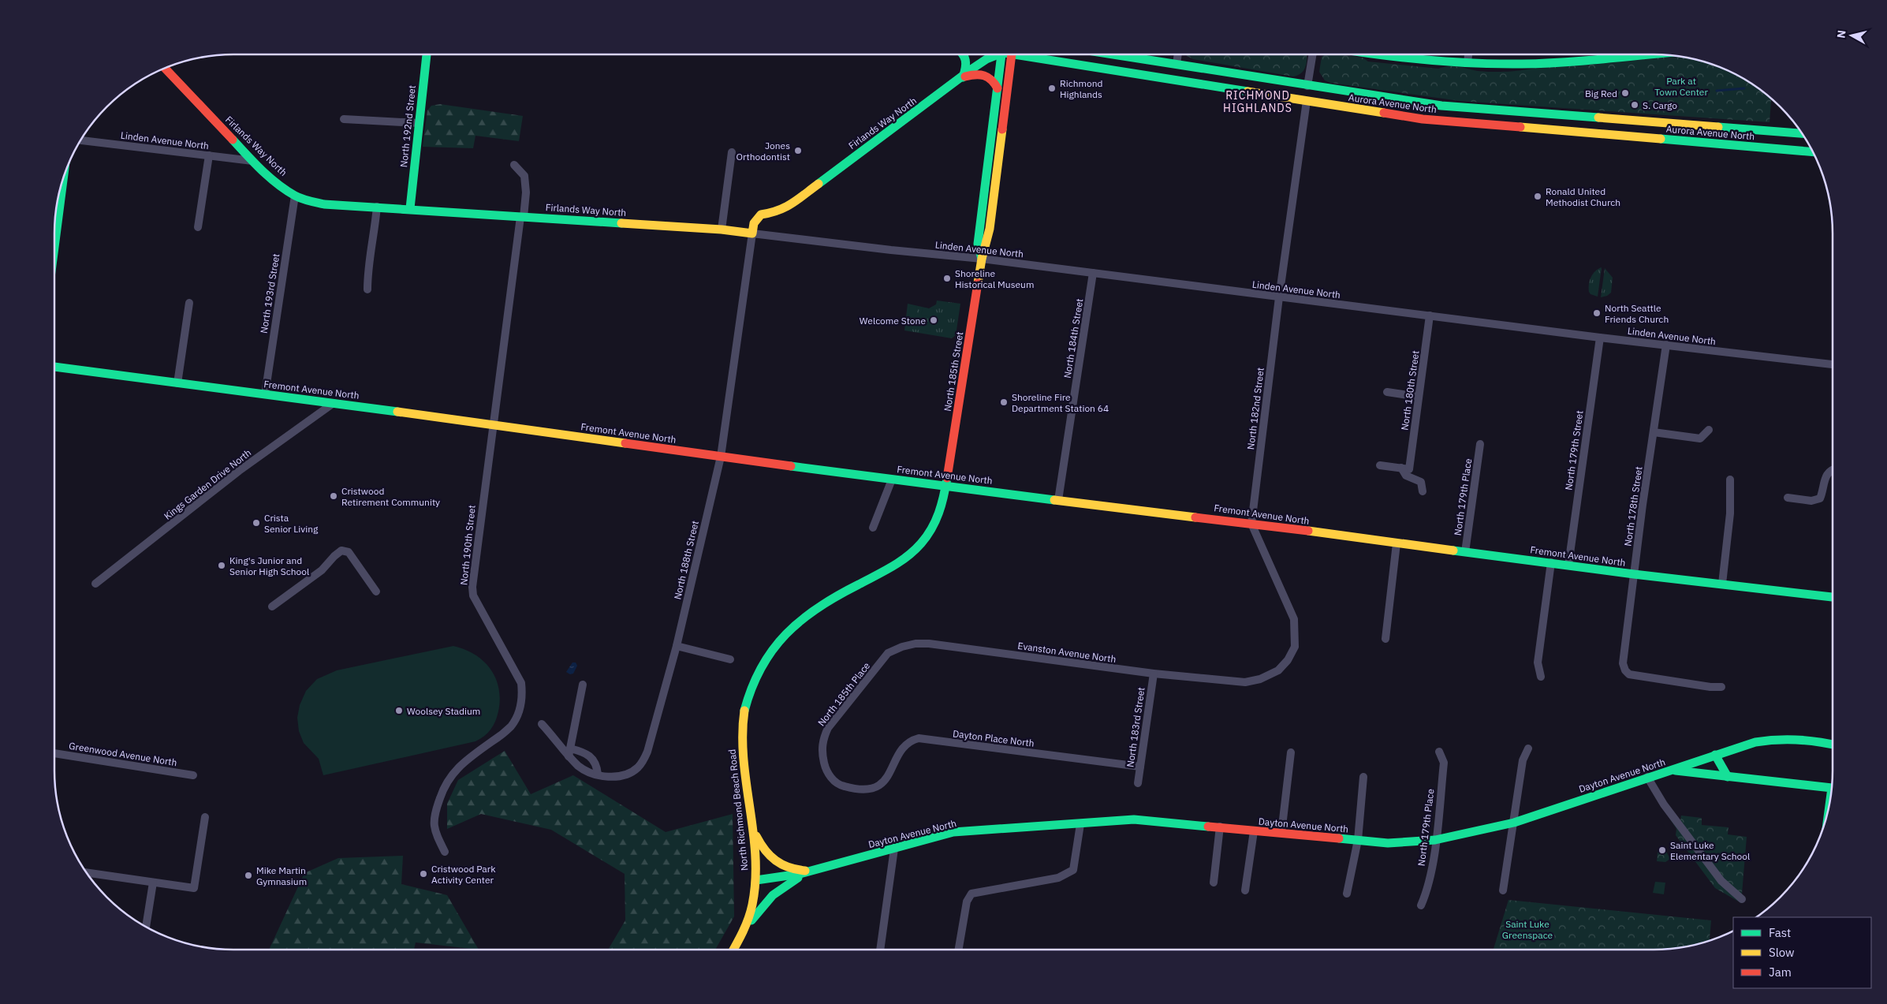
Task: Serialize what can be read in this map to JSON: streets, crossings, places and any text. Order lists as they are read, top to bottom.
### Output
{
  "streets": {
    "main road": [
      "Aurora Avenue North",
      "Firlands Way North",
      "North 192nd Street",
      "North 185th Street",
      "Fremont Avenue North",
      "Dayton Avenue North",
      "North Richmond Beach Road"
    ],
    "street": [
      "Linden Avenue North",
      "North 193rd Street",
      "North 184th Street",
      "North 180th Street",
      "North 182nd Street",
      "North 179th Street",
      "Kings Garden Drive North",
      "North 179th Place",
      "North 178th Street",
      "North 190th Street",
      "North 188th Street",
      "Evanston Avenue North",
      "North 185th Place",
      "North 183rd Street",
      "Dayton Place North",
      "Greenwood Avenue North"
    ]
  },
  "crossings": [
    ["Aurora Avenue North", "North 182nd Street"],
    ["Firlands Way North", "North 192nd Street"],
    ["Firlands Way North", "Linden Avenue North"],
    ["Firlands Way North", "North 193rd Street"],
    ["Firlands Way North", "North 190th Street"],
    ["Firlands Way North", "North 188th Street"],
    ["Linden Avenue North", "North 184th Street"],
    ["Linden Avenue North", "North 185th Street"],
    ["Linden Avenue North", "North 180th Street"],
    ["Linden Avenue North", "North 182nd Street"],
    ["Linden Avenue North", "North 179th Street"],
    ["Linden Avenue North", "North 178th Street"],
    ["Linden Avenue North", "North 188th Street"],
    ["North 193rd Street", "Fremont Avenue North"],
    ["North 184th Street", "Fremont Avenue North"],
    ["North 185th Street", "Fremont Avenue North"],
    ["North 185th Street", "North Richmond Beach Road"],
    ["Fremont Avenue North", "North 182nd Street"],
    ["Fremont Avenue North", "North 179th Street"],
    ["Fremont Avenue North", "Kings Garden Drive North"],
    ["Fremont Avenue North", "North 179th Place"],
    ["Fremont Avenue North", "North 178th Street"],
    ["Fremont Avenue North", "North 190th Street"],
    ["Fremont Avenue North", "North 188th Street"],
    ["Fremont Avenue North", "Evanston Avenue North"],
    ["Fremont Avenue North", "North Richmond Beach Road"],
    ["North 182nd Street", "Evanston Avenue North"],
    ["North 179th Place", "Dayton Avenue North"],
    ["Evanston Avenue North", "North 185th Place"],
    ["Evanston Avenue North", "North 183rd Street"],
    ["North 185th Place", "Dayton Place North"],
    ["North 183rd Street", "Dayton Place North"],
    ["Dayton Avenue North", "North Richmond Beach Road"]
  ],
  "districts": ["RICHMOND HIGHLANDS"],
  "parks": ["Park at Town Center", "Saint Luke Greenspace"],
  "places": [
    "Richmond Highlands",
    "Big Red",
    "S. Cargo",
    "Jones Orthodontist",
    "Ronald United Methodist Church",
    "Shoreline Historical Museum",
    "North Seattle Friends Church",
    "Welcome Stone",
    "Shoreline Fire Department Station 64",
    "Cristwood Retirement Community",
    "Crista Senior Living",
    "King's Junior and Senior High School",
    "Woolsey Stadium",
    "Saint Luke Elementary School",
    "Cristwood Park Activity Center",
    "Mike Martin Gymnasium"
  ],
  "legend": ["Fast", "Slow", "Jam"],
  "north": "left"
}
